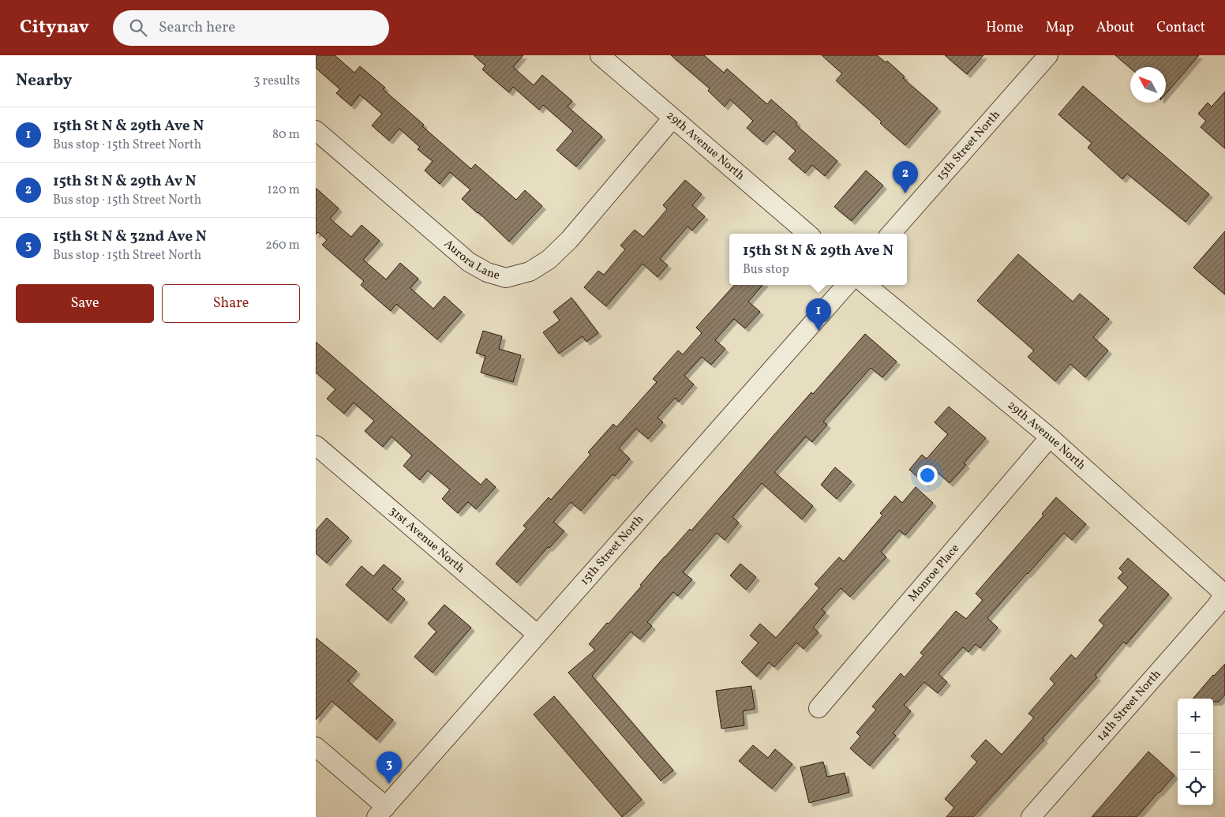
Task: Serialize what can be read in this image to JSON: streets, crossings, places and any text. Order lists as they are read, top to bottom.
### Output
{
  "streets": {
    "street": [
      "29th Avenue North",
      "15th Street North",
      "Aurora Lane",
      "31st Avenue North",
      "Monroe Place",
      "14th Street North"
    ]
  },
  "crossings": [
    ["29th Avenue North", "Aurora Lane"],
    ["29th Avenue North", "Monroe Place"],
    ["29th Avenue North", "14th Street North"],
    ["15th Street North", "31st Avenue North"]
  ],
  "north": "top left",
  "page": {
    "header": "Citynav",
    "search": "Search here",
    "nav": [
      "Home",
      "Map",
      "About",
      "Contact"
    ],
    "heading": ["Nearby", "3 results"],
    "list": [
      {
        "mark": "1",
        "name": "15th St N & 29th Ave N",
        "note": "Bus stop · 15th Street North",
        "value": "80 m"
      },
      {
        "mark": "2",
        "name": "15th St N & 29th Av N",
        "note": "Bus stop · 15th Street North",
        "value": "120 m"
      },
      {
        "mark": "3",
        "name": "15th St N & 32nd Ave N",
        "note": "Bus stop · 15th Street North",
        "value": "260 m"
      }
    ],
    "pins": ["2", "1", "3"],
    "popup": ["15th St N & 29th Ave N", "Bus stop"],
    "buttons": ["Save", "Share"],
    "map_buttons": ["+", "−"]
  }
}
